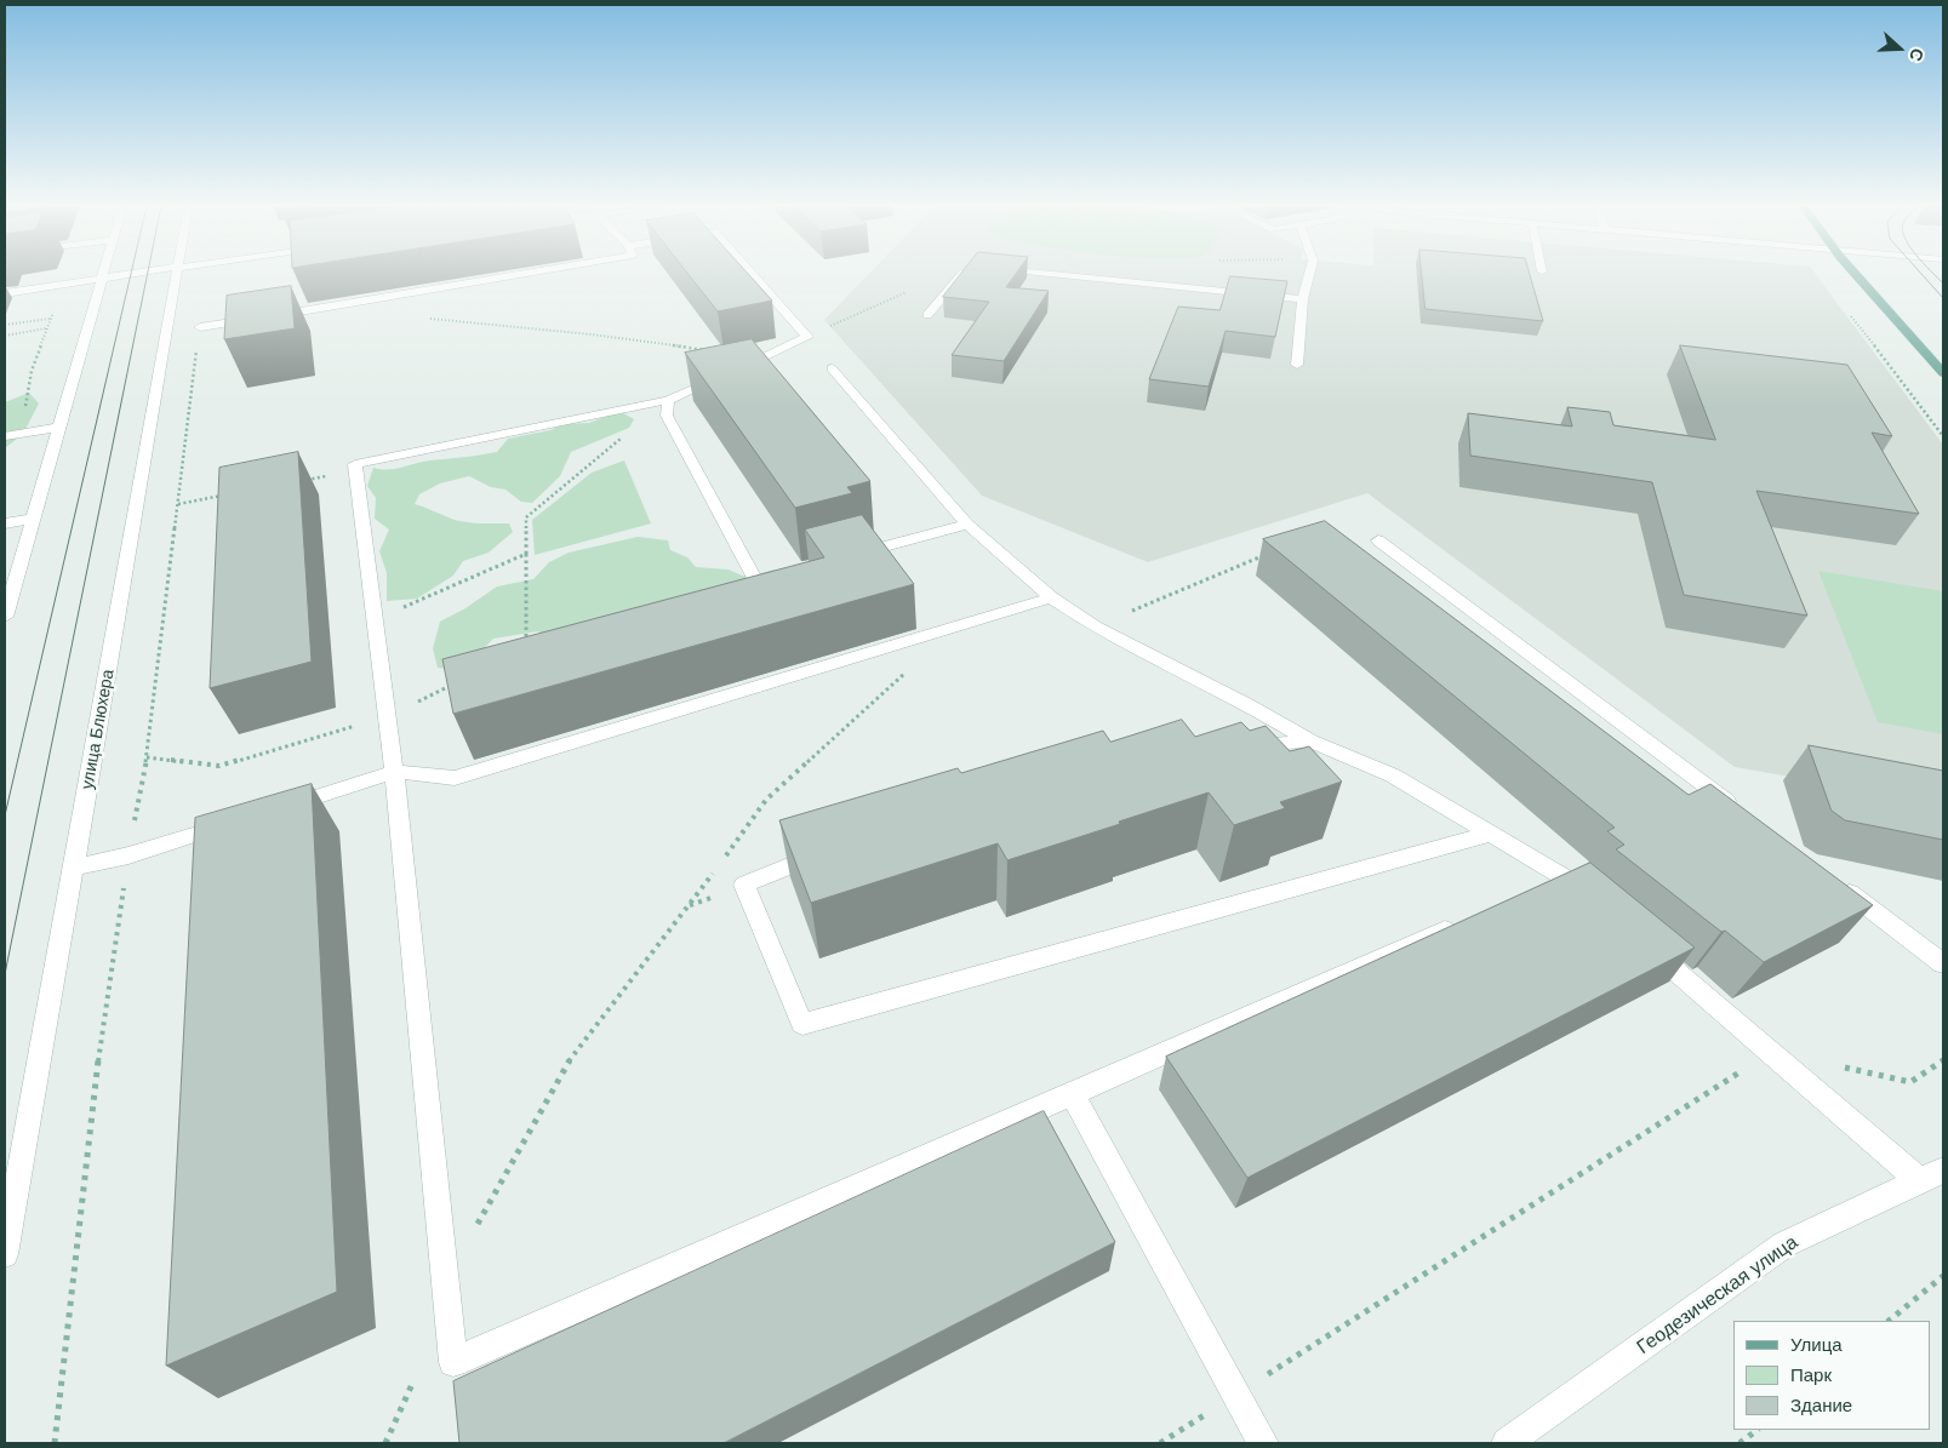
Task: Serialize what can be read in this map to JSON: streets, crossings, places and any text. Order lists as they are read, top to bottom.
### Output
{
  "streets": {
    "street": ["улица Блюхера", "Геодезическая улица"]
  },
  "legend": ["Улица", "Парк", "Здание"],
  "north": "right"
}
